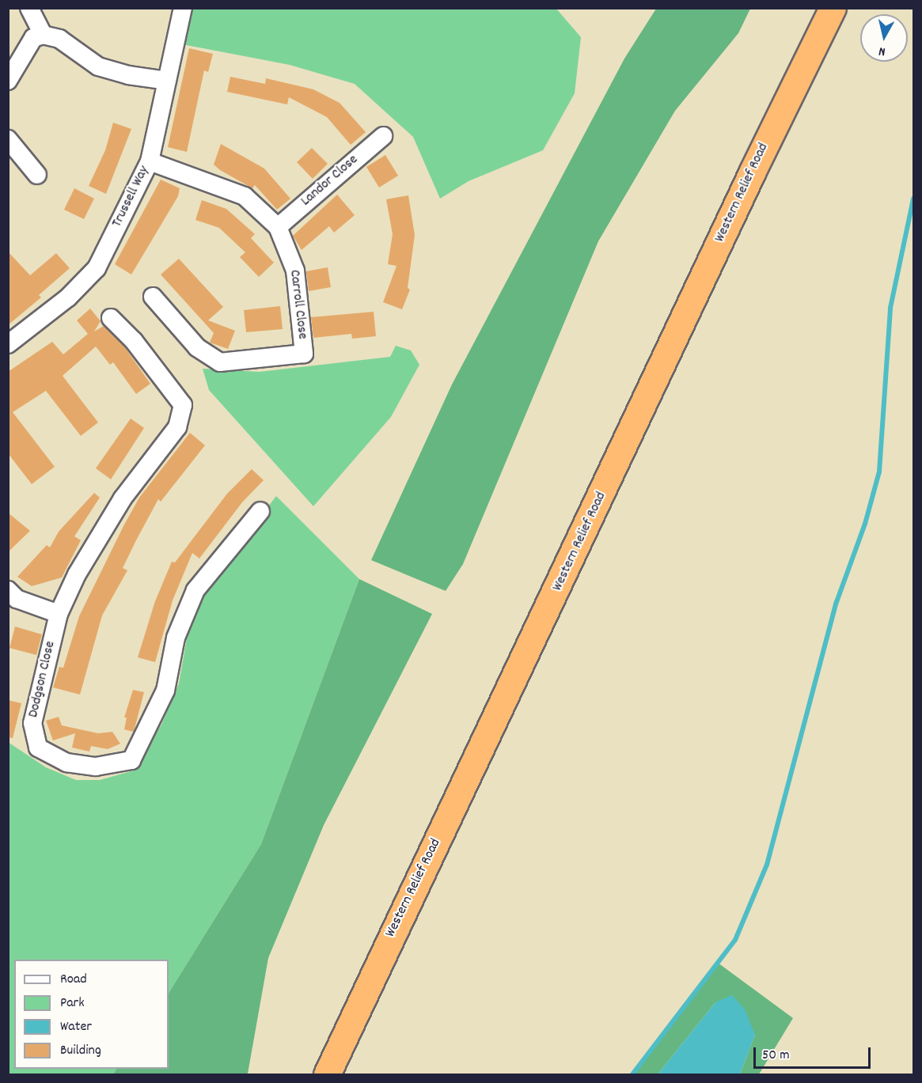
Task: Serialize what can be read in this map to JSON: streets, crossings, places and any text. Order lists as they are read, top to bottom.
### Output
{
  "streets": {
    "highway": ["Western Relief Road"],
    "street": [
      "Landor Close",
      "Trussell Way",
      "Carroll Close",
      "Dodgson Close"
    ]
  },
  "crossings": [
    ["Landor Close", "Carroll Close"],
    ["Trussell Way", "Carroll Close"]
  ],
  "legend": [
    "Road",
    "Park",
    "Water",
    "Building"
  ],
  "scale_bar": "50 m",
  "north": "bottom"
}
